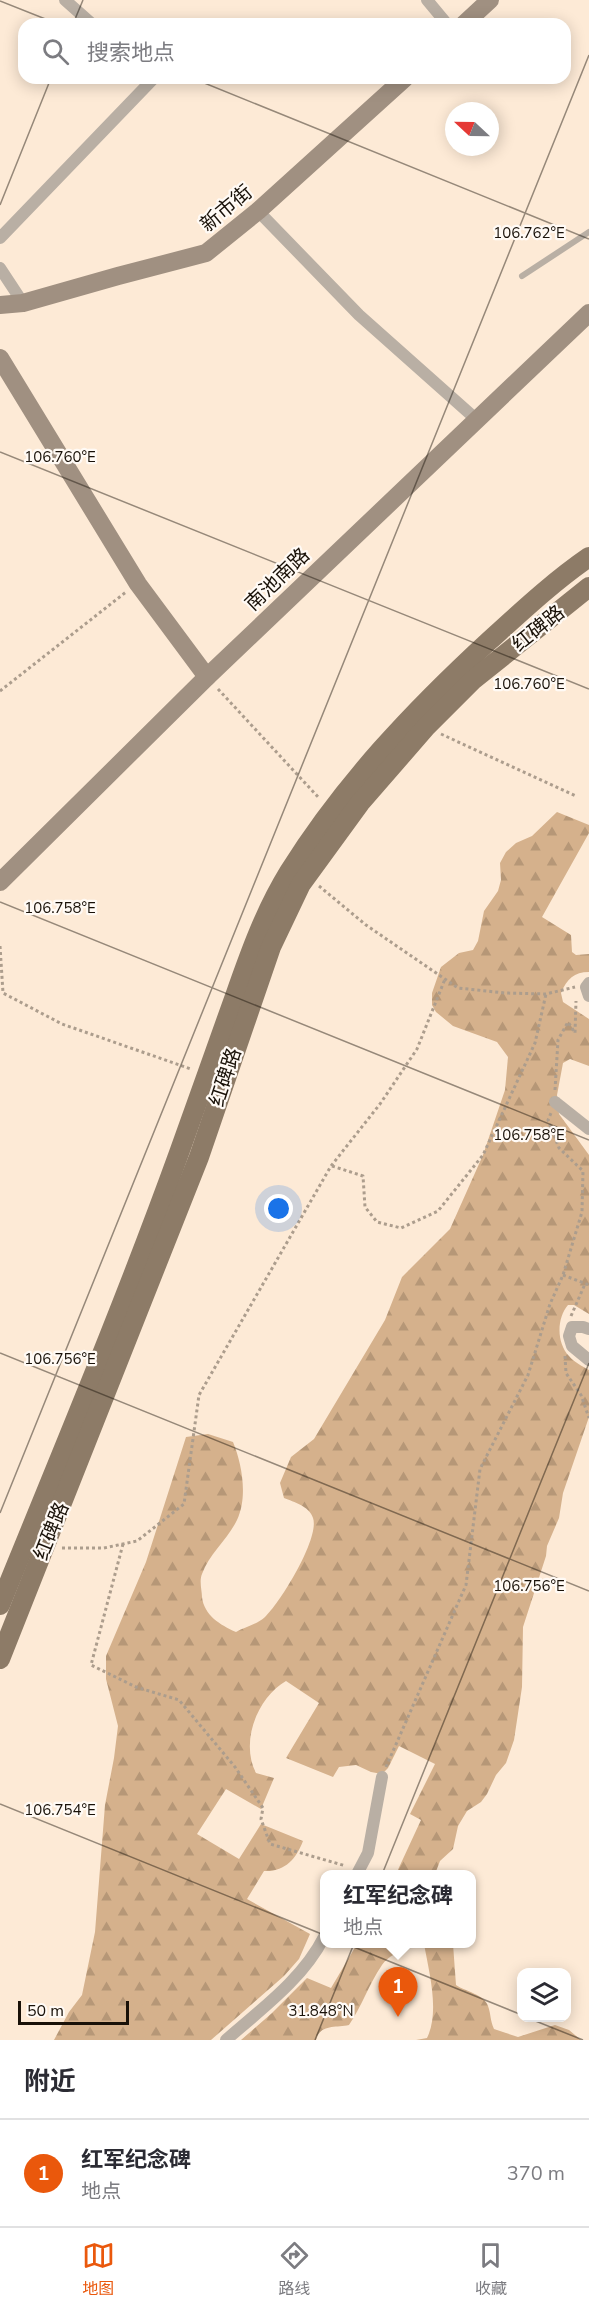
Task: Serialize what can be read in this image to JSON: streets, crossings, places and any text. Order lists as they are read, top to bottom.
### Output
{
  "streets": {
    "main road": ["红碑路"],
    "street": ["新市街", "南池南路"]
  },
  "scale_bar": "50 m",
  "north": "left",
  "page": {
    "search": "搜索地点",
    "popup": ["红军纪念碑", "地点"],
    "pins": "1",
    "scale": "50 m",
    "heading": "附近",
    "list": [
      {
        "mark": "1",
        "name": "红军纪念碑",
        "note": "地点",
        "value": "370 m"
      }
    ],
    "nav": ["地图", "路线", "收藏"]
  },
  "coordinates": [
    "106.762°E",
    "106.760°E",
    "106.758°E",
    "106.756°E",
    "106.754°E",
    "31.848°N"
  ]
}
